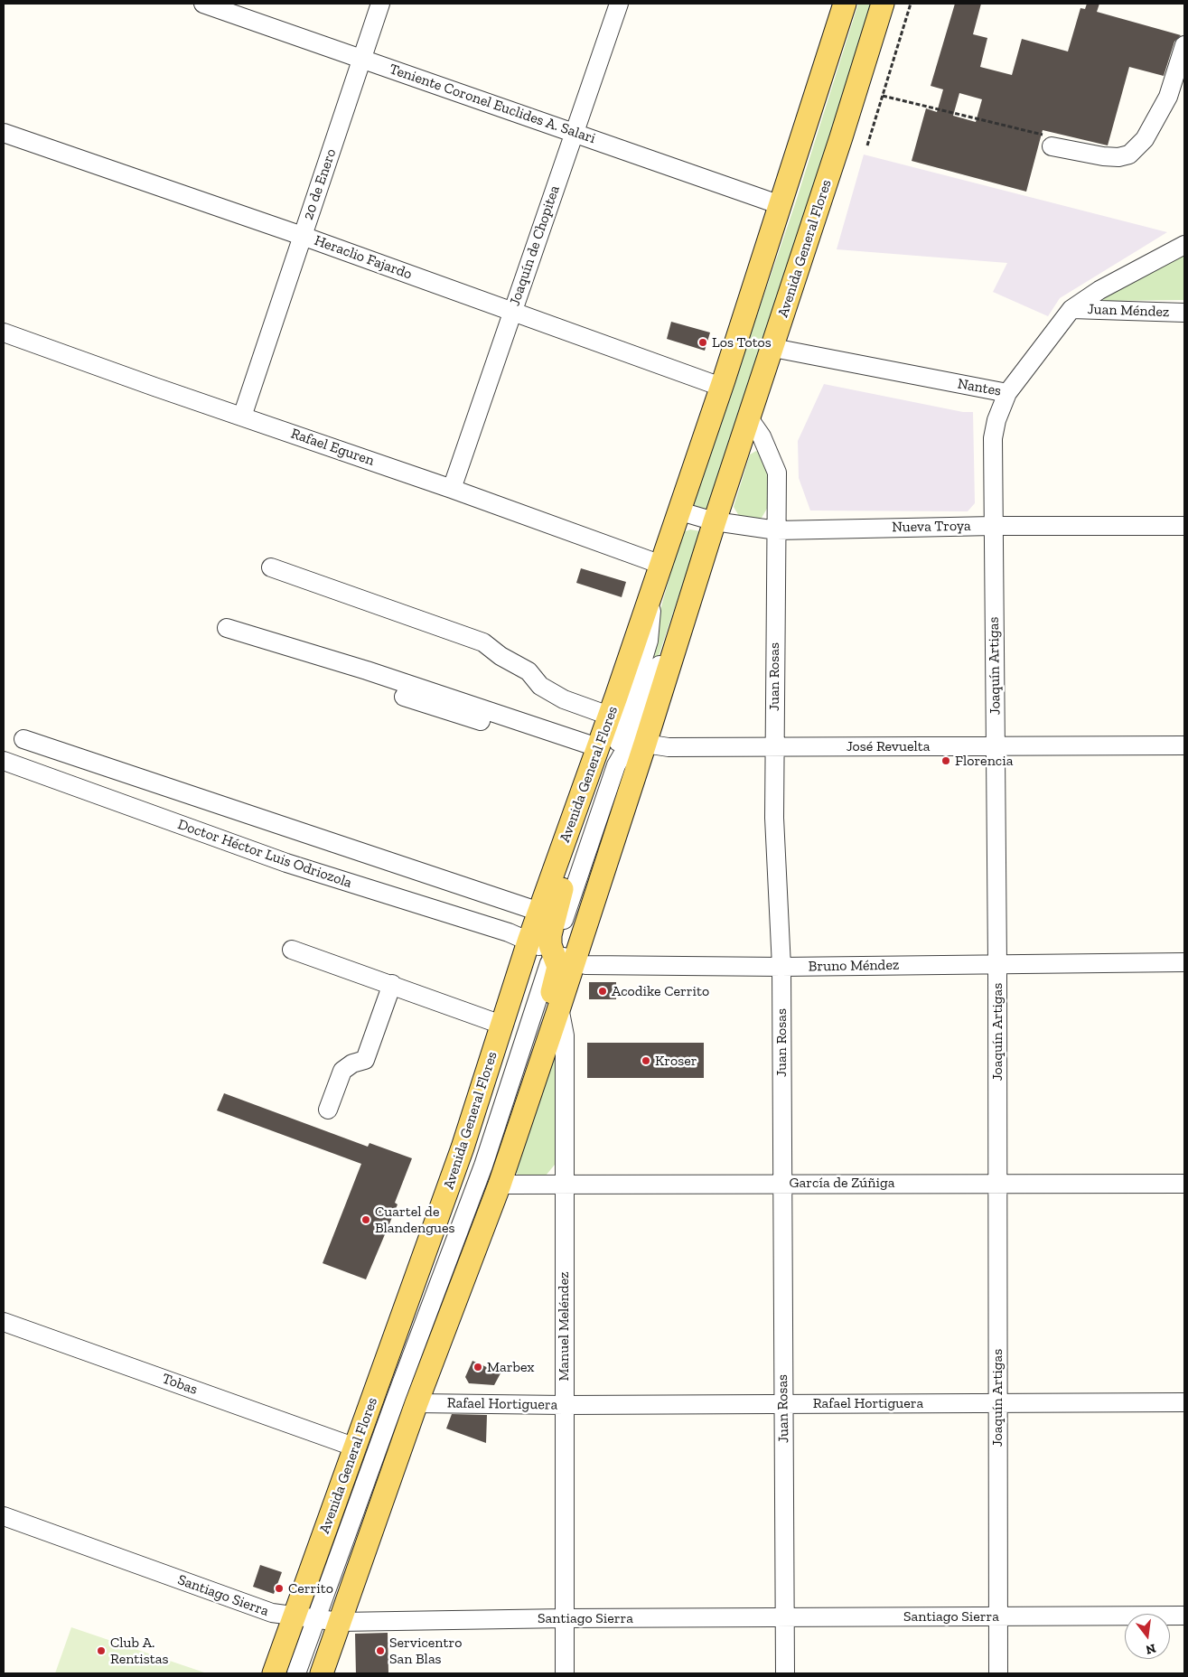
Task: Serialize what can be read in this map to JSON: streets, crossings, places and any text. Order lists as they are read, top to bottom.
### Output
{
  "streets": {
    "main road": ["Avenida General Flores"],
    "street": [
      "Teniente Coronel Euclides A. Salari",
      "20 de Enero",
      "Joaquín de Chopitea",
      "Heraclio Fajardo",
      "Juan Méndez",
      "Nantes",
      "Rafael Eguren",
      "Nueva Troya",
      "Joaquín Artigas",
      "Juan Rosas",
      "José Revuelta",
      "Doctor Héctor Luis Odriozola",
      "Bruno Méndez",
      "García de Zúñiga",
      "Manuel Meléndez",
      "Tobas",
      "Rafael Hortiguera",
      "Santiago Sierra"
    ]
  },
  "crossings": [
    ["Teniente Coronel Euclides A. Salari", "20 de Enero"],
    ["Teniente Coronel Euclides A. Salari", "Joaquín de Chopitea"],
    ["Teniente Coronel Euclides A. Salari", "Avenida General Flores"],
    ["20 de Enero", "Heraclio Fajardo"],
    ["20 de Enero", "Rafael Eguren"],
    ["Joaquín de Chopitea", "Heraclio Fajardo"],
    ["Joaquín de Chopitea", "Rafael Eguren"],
    ["Avenida General Flores", "Heraclio Fajardo"],
    ["Avenida General Flores", "Nantes"],
    ["Avenida General Flores", "Rafael Eguren"],
    ["Avenida General Flores", "Nueva Troya"],
    ["Avenida General Flores", "Juan Rosas"],
    ["Avenida General Flores", "José Revuelta"],
    ["Avenida General Flores", "Doctor Héctor Luis Odriozola"],
    ["Avenida General Flores", "Bruno Méndez"],
    ["Avenida General Flores", "García de Zúñiga"],
    ["Avenida General Flores", "Manuel Meléndez"],
    ["Avenida General Flores", "Tobas"],
    ["Avenida General Flores", "Rafael Hortiguera"],
    ["Avenida General Flores", "Santiago Sierra"],
    ["Juan Méndez", "Nantes"],
    ["Nantes", "Joaquín Artigas"],
    ["Nueva Troya", "Joaquín Artigas"],
    ["Nueva Troya", "Juan Rosas"],
    ["Joaquín Artigas", "José Revuelta"],
    ["Joaquín Artigas", "Bruno Méndez"],
    ["Joaquín Artigas", "García de Zúñiga"],
    ["Joaquín Artigas", "Rafael Hortiguera"],
    ["Joaquín Artigas", "Santiago Sierra"],
    ["Juan Rosas", "José Revuelta"],
    ["Juan Rosas", "Bruno Méndez"],
    ["Juan Rosas", "García de Zúñiga"],
    ["Juan Rosas", "Rafael Hortiguera"],
    ["Juan Rosas", "Santiago Sierra"],
    ["Doctor Héctor Luis Odriozola", "Bruno Méndez"],
    ["García de Zúñiga", "Manuel Meléndez"],
    ["Manuel Meléndez", "Rafael Hortiguera"],
    ["Manuel Meléndez", "Santiago Sierra"]
  ],
  "places": [
    "Los Totos",
    "Florencia",
    "Acodike Cerrito",
    "Kroser",
    "Cuartel de Blandengues",
    "Marbex",
    "Cerrito",
    "Club A. Rentistas",
    "Servicentro San Blas"
  ],
  "north": "bottom"
}
